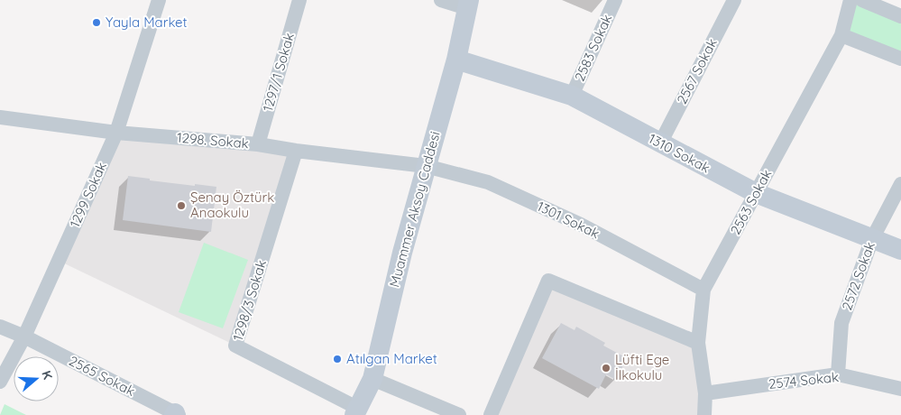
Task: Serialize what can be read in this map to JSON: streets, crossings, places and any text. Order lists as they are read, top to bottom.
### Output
{
  "streets": {
    "street": [
      "2583 Sokak",
      "2567 Sokak",
      "1297/1 Sokak",
      "1298. Sokak",
      "1310 Sokak",
      "1299 Sokak",
      "2563 Sokak",
      "Muammer Aksoy Caddesi",
      "1301 Sokak",
      "2572 Sokak",
      "1298/3 Sokak",
      "2565 Sokak",
      "2574 Sokak"
    ]
  },
  "crossings": [
    ["2583 Sokak", "1310 Sokak"],
    ["2567 Sokak", "1310 Sokak"],
    ["1297/1 Sokak", "1298. Sokak"],
    ["1298. Sokak", "1299 Sokak"],
    ["1298. Sokak", "Muammer Aksoy Caddesi"],
    ["1298. Sokak", "1301 Sokak"],
    ["1298. Sokak", "1298/3 Sokak"],
    ["1310 Sokak", "2563 Sokak"],
    ["1310 Sokak", "Muammer Aksoy Caddesi"],
    ["1310 Sokak", "2572 Sokak"],
    ["1299 Sokak", "2565 Sokak"],
    ["2563 Sokak", "1301 Sokak"],
    ["2563 Sokak", "2574 Sokak"],
    ["Muammer Aksoy Caddesi", "1301 Sokak"],
    ["Muammer Aksoy Caddesi", "1298/3 Sokak"],
    ["2572 Sokak", "2574 Sokak"]
  ],
  "places": [
    "Yayla Market",
    "Şenay Öztürk Anaokulu",
    "Atılgan Market",
    "Lüfti Ege İlkokulu"
  ],
  "north": "right"
}
